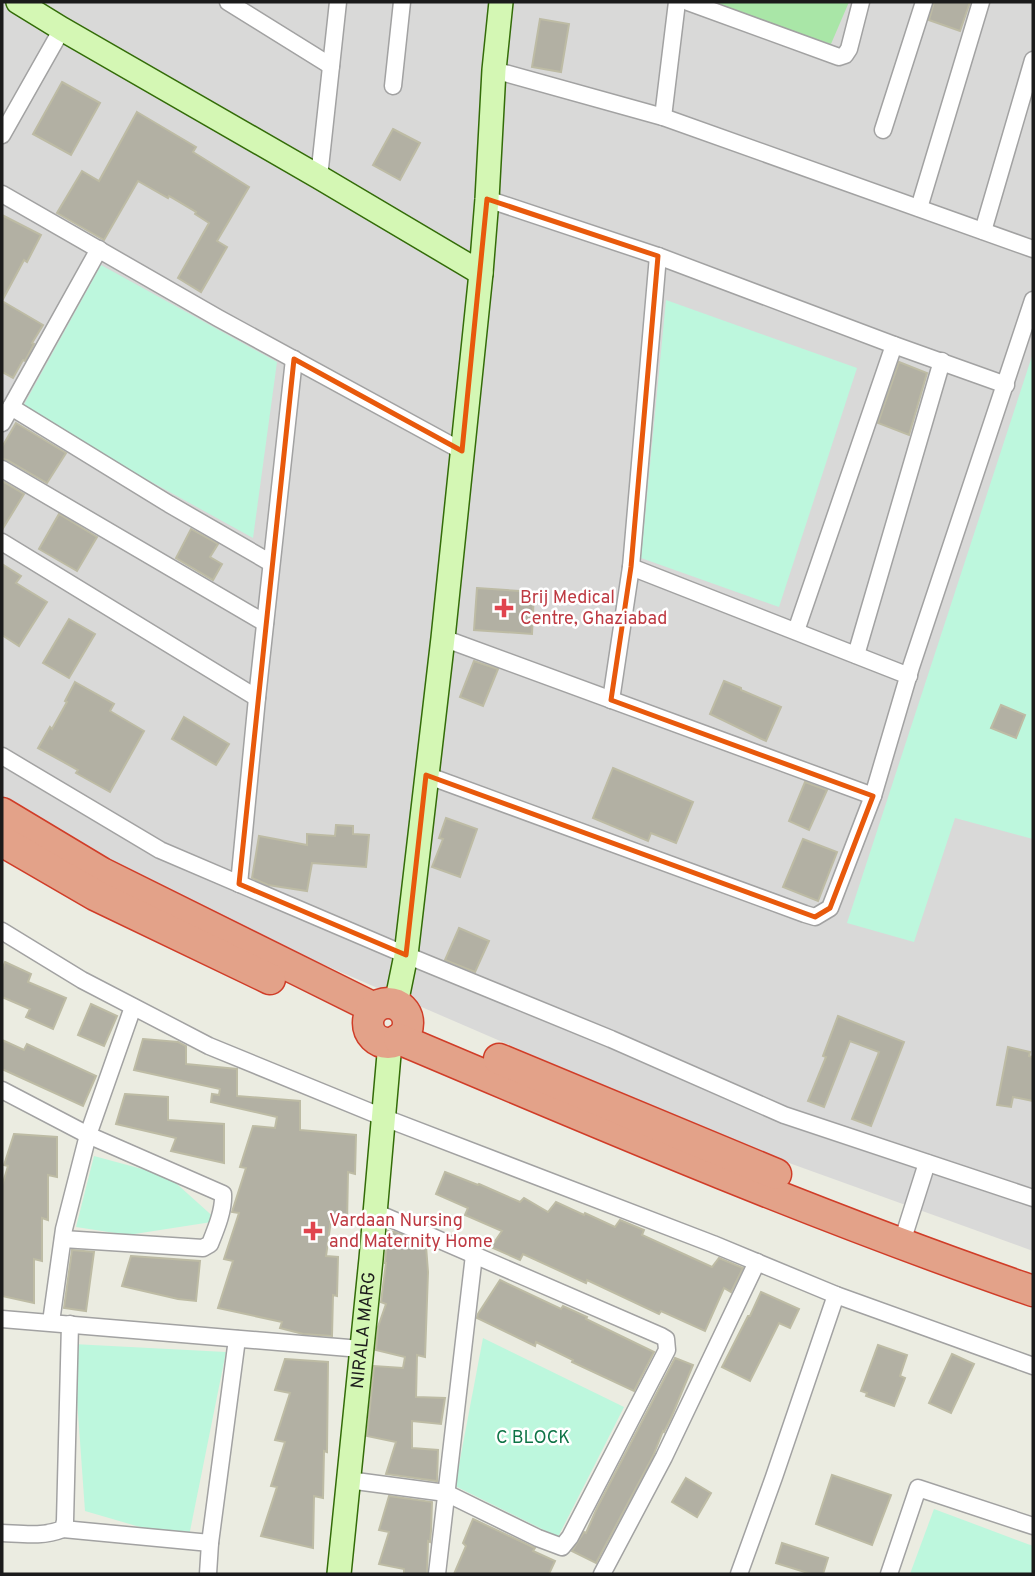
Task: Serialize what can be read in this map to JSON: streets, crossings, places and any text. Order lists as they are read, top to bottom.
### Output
{
  "streets": {
    "street": ["NIRALA MARG"]
  },
  "parks": ["C BLOCK"],
  "places": {
    "health": ["Brij Medical Centre, Ghaziabad", "Vardaan Nursing and Maternity Home"]
  }
}
